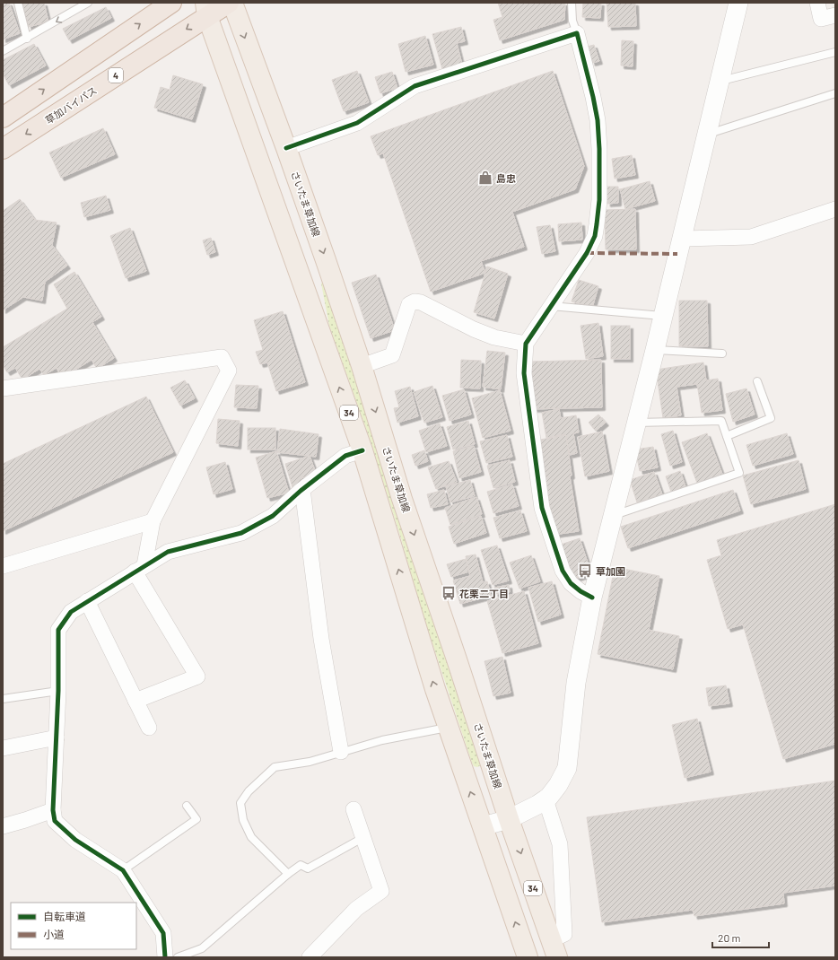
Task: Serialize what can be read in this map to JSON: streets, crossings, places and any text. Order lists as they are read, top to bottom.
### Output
{
  "streets": {
    "highway": ["4", "草加バイパス"],
    "main road": ["さいたま草加線", "34"]
  },
  "crossings": [
    ["草加バイパス", "34"]
  ],
  "places": {
    "shop": ["島忠"],
    "bus stop": ["草加園", "花栗二丁目"]
  },
  "legend": ["自転車道", "小道"],
  "scale_bar": "20 m"
}
